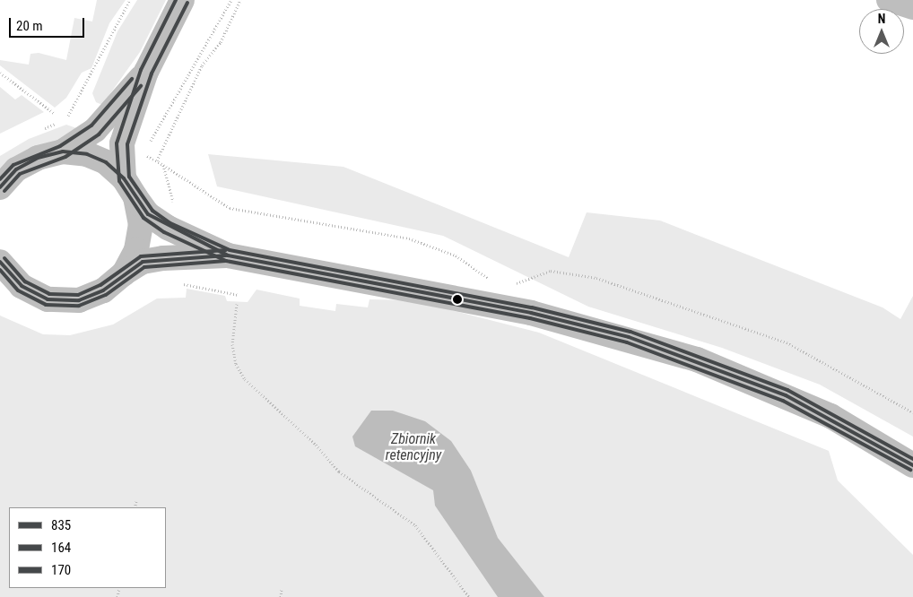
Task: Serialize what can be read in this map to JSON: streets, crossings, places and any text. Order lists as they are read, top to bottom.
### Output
{
  "water": ["Zbiornik retencyjny"],
  "lines": ["transit line 164", "transit line 170", "transit line 835"],
  "legend": ["835", "164", "170"],
  "scale_bar": "20 m",
  "north": "top"
}
